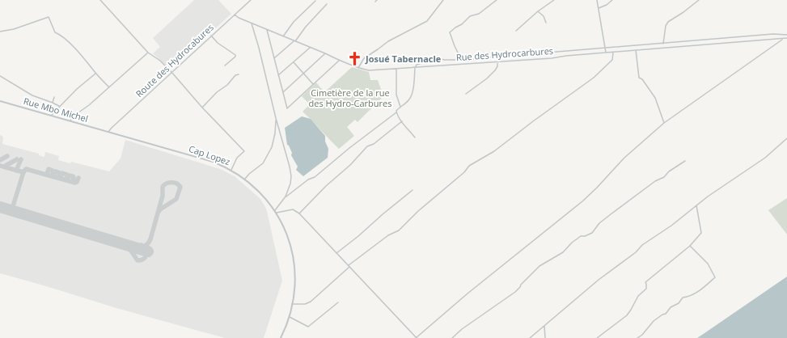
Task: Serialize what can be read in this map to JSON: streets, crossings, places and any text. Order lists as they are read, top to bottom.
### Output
{
  "streets": {
    "street": [
      "Rue des Hydrocarbures",
      "Route des Hydrocabures",
      "Rue Mbo Michel",
      "Cap Lopez"
    ]
  },
  "crossings": [
    ["Rue des Hydrocarbures", "Route des Hydrocabures"],
    ["Route des Hydrocabures", "Rue Mbo Michel"],
    ["Route des Hydrocabures", "Cap Lopez"],
    ["Rue Mbo Michel", "Cap Lopez"]
  ],
  "parks": ["Cimetière de la rue des Hydro-Carbures"],
  "places": {
    "church": ["Josué Tabernacle"]
  }
}
